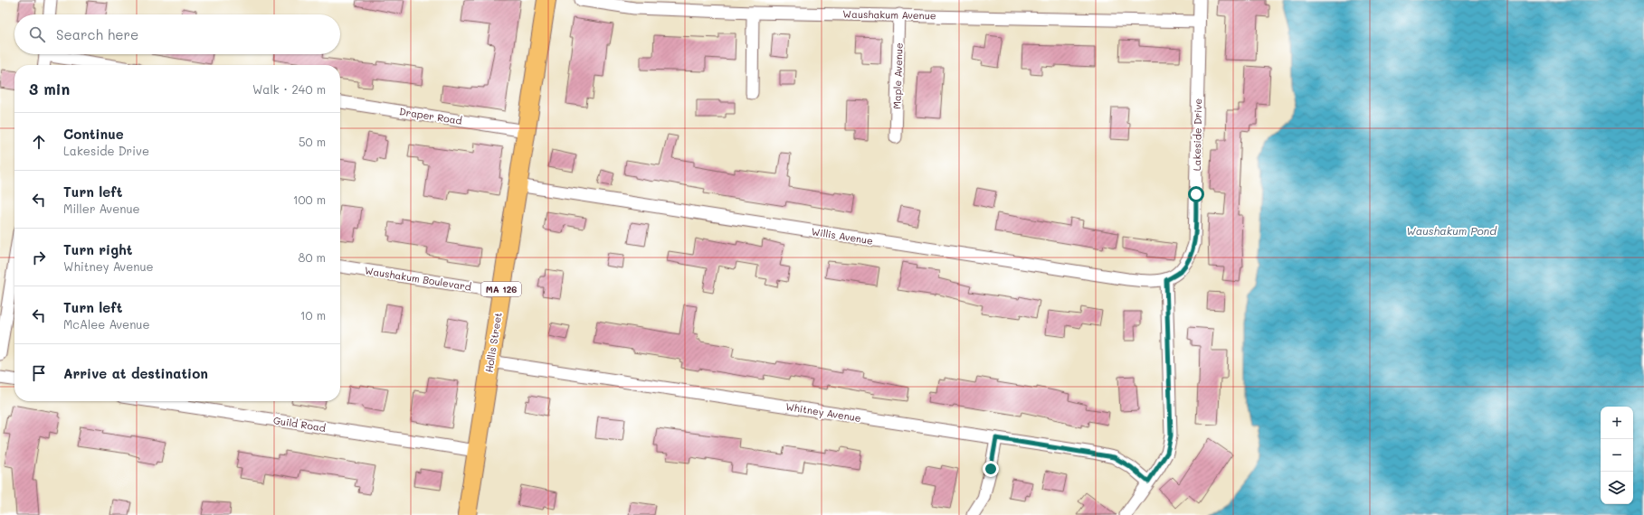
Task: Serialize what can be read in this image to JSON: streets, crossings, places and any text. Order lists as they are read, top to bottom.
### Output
{
  "streets": {
    "main road": ["MA 126", "Hollis Street"],
    "street": [
      "Waushakum Avenue",
      "Maple Avenue",
      "Draper Road",
      "Lakeside Drive",
      "Willis Avenue",
      "Waushakum Boulevard",
      "Whitney Avenue",
      "Guild Road"
    ]
  },
  "crossings": [
    ["Waushakum Avenue", "Maple Avenue"],
    ["Waushakum Avenue", "Lakeside Drive"],
    ["Draper Road", "Hollis Street"],
    ["Lakeside Drive", "Willis Avenue"],
    ["Willis Avenue", "Hollis Street"],
    ["Waushakum Boulevard", "Hollis Street"],
    ["Hollis Street", "Whitney Avenue"],
    ["Hollis Street", "Guild Road"]
  ],
  "water": ["Waushakum Pond"],
  "page": {
    "search": "Search here",
    "heading": ["3 min", "Walk · 240 m"],
    "list": [
      ["Continue", "Lakeside Drive", "50 m"],
      ["Turn left", "Miller Avenue", "100 m"],
      ["Turn right", "Whitney Avenue", "80 m"],
      ["Turn left", "McAlee Avenue", "10 m"],
      "Arrive at destination"
    ],
    "map_buttons": ["+", "−"]
  }
}
